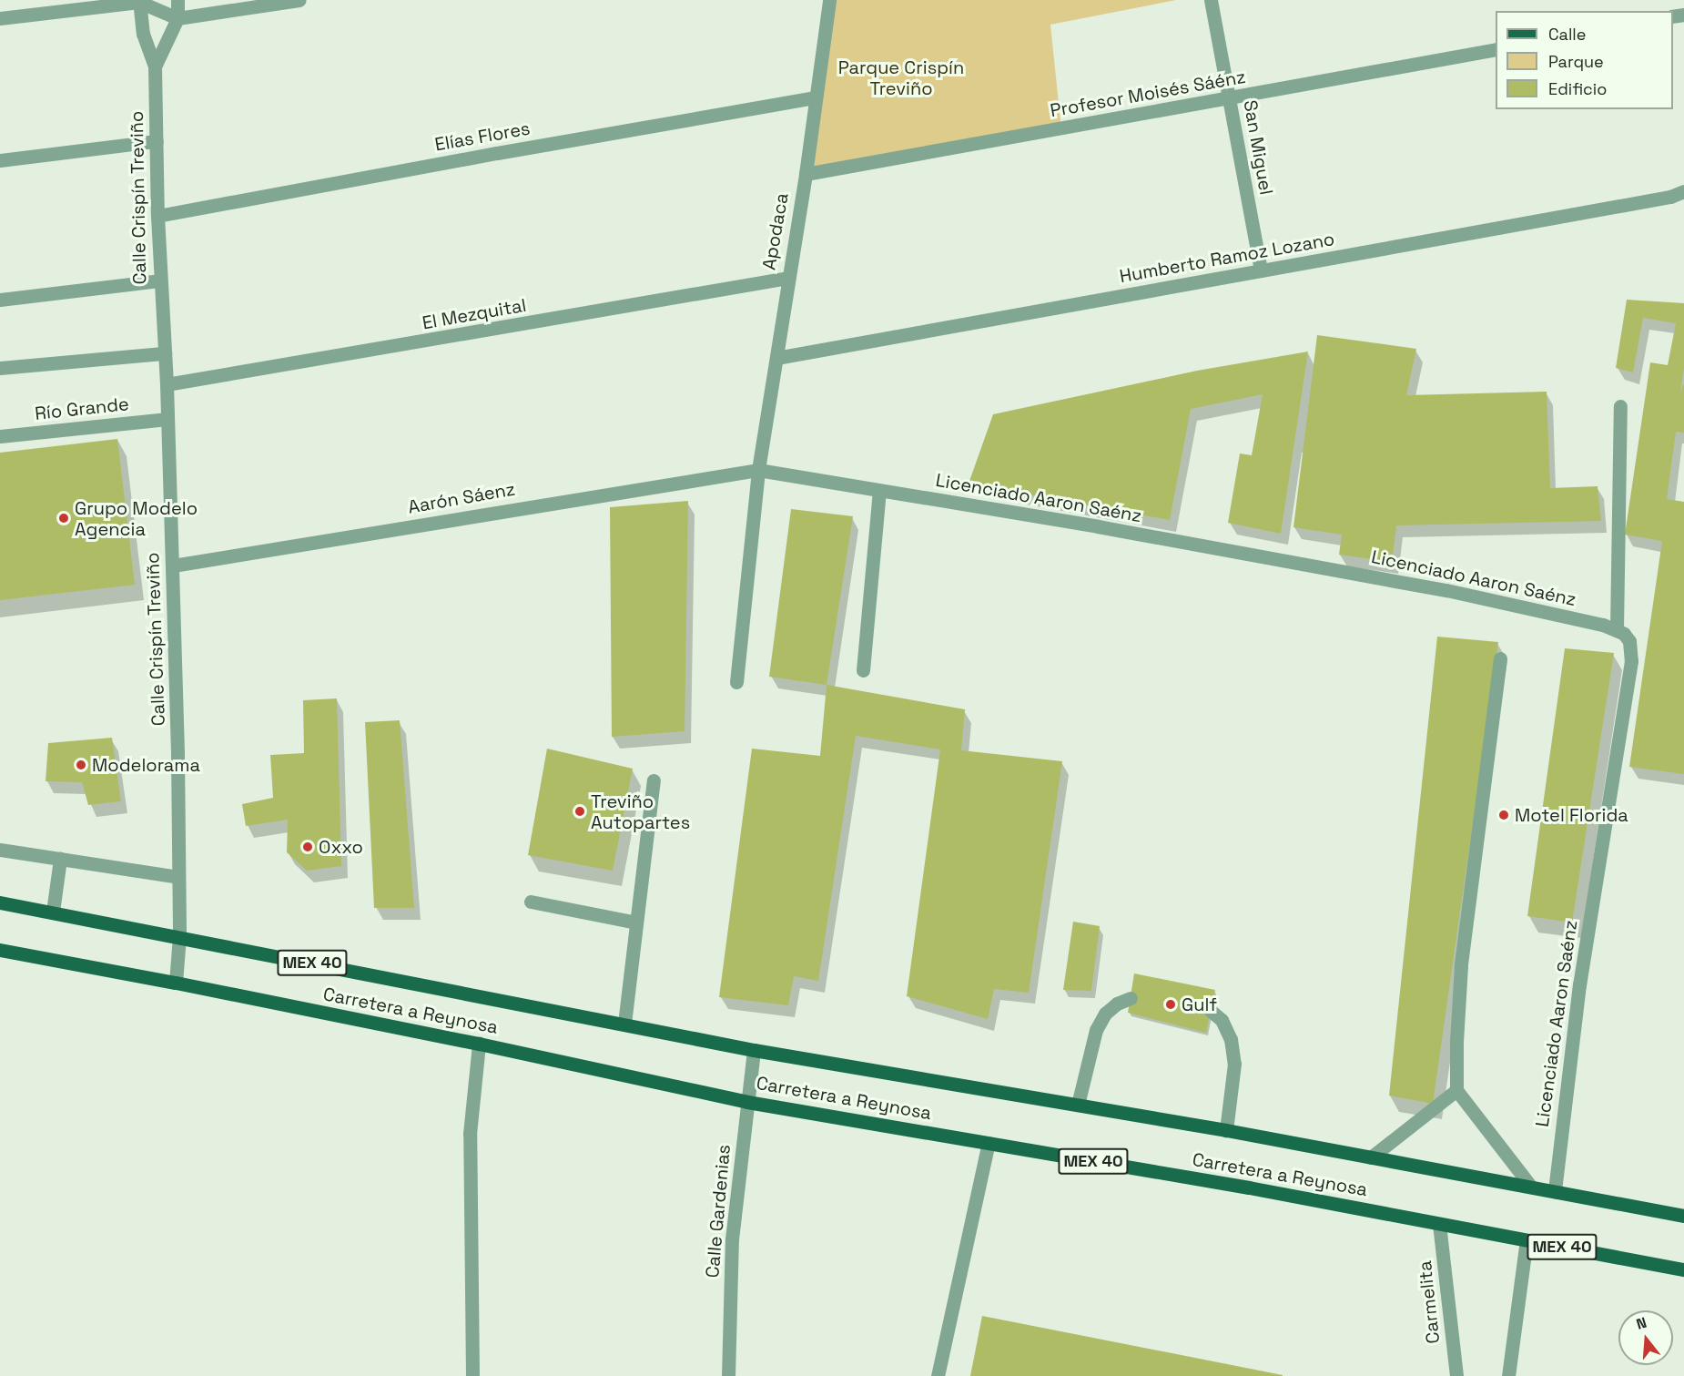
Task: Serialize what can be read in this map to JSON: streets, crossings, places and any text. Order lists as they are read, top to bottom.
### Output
{
  "streets": {
    "main road": ["MEX 40", "Carretera a Reynosa"],
    "street": [
      "Profesor Moisés Sáénz",
      "Elías Flores",
      "San Miguel",
      "Calle Crispín Treviño",
      "Apodaca",
      "Humberto Ramoz Lozano",
      "El Mezquital",
      "Río Grande",
      "Aarón Sáenz",
      "Licenciado Aaron Saénz",
      "Calle Gardenias",
      "Carmelita"
    ]
  },
  "crossings": [
    ["Profesor Moisés Sáénz", "San Miguel"],
    ["Profesor Moisés Sáénz", "Apodaca"],
    ["Elías Flores", "Calle Crispín Treviño"],
    ["Elías Flores", "Apodaca"],
    ["San Miguel", "Humberto Ramoz Lozano"],
    ["Calle Crispín Treviño", "El Mezquital"],
    ["Calle Crispín Treviño", "Río Grande"],
    ["Calle Crispín Treviño", "Aarón Sáenz"],
    ["Calle Crispín Treviño", "Carretera a Reynosa"],
    ["Apodaca", "Humberto Ramoz Lozano"],
    ["Apodaca", "El Mezquital"],
    ["Apodaca", "Aarón Sáenz"],
    ["Apodaca", "Licenciado Aaron Saénz"],
    ["Aarón Sáenz", "Licenciado Aaron Saénz"],
    ["Licenciado Aaron Saénz", "Carretera a Reynosa"],
    ["Carretera a Reynosa", "Calle Gardenias"],
    ["Carretera a Reynosa", "Carmelita"]
  ],
  "parks": ["Parque Crispín Treviño"],
  "places": [
    "Grupo Modelo Agencia",
    "Modelorama",
    "Treviño Autopartes",
    "Motel Florida",
    "Oxxo",
    "Gulf"
  ],
  "legend": ["Calle", "Parque", "Edificio"],
  "north": "top"
}
